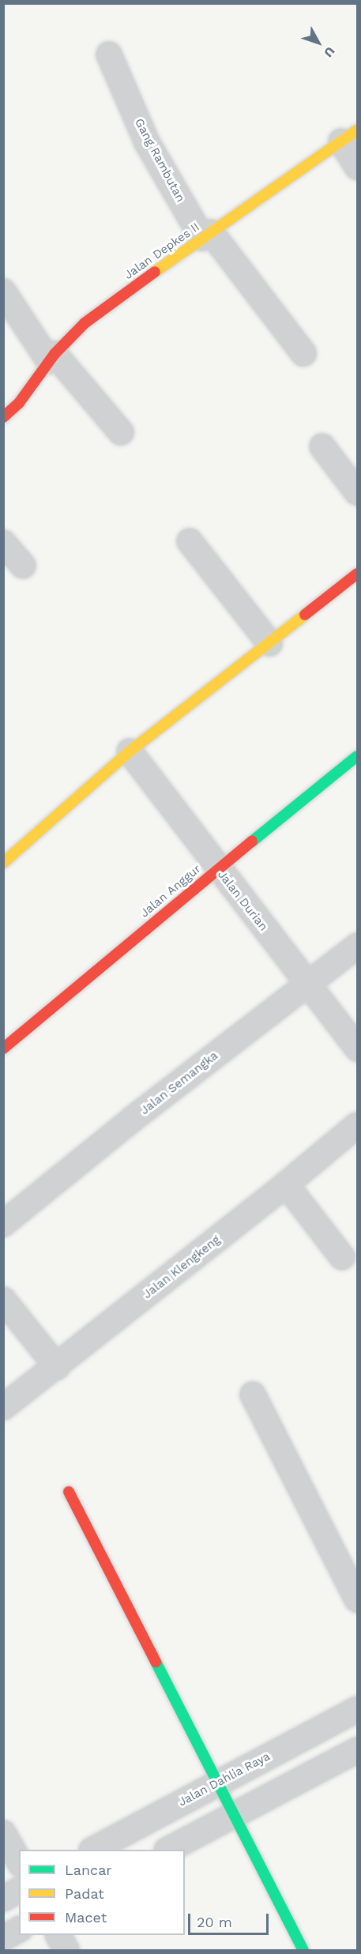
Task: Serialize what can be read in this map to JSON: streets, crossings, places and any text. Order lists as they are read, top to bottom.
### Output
{
  "streets": {
    "street": [
      "Gang Rambutan",
      "Jalan Depkes II",
      "Jalan Anggur",
      "Jalan Durian",
      "Jalan Semangka",
      "Jalan Klengkeng",
      "Jalan Dahlia Raya"
    ]
  },
  "crossings": [
    ["Gang Rambutan", "Jalan Depkes II"],
    ["Jalan Anggur", "Jalan Durian"],
    ["Jalan Durian", "Jalan Semangka"]
  ],
  "legend": ["Lancar", "Padat", "Macet"],
  "scale_bar": "20 m",
  "north": "bottom right"
}
